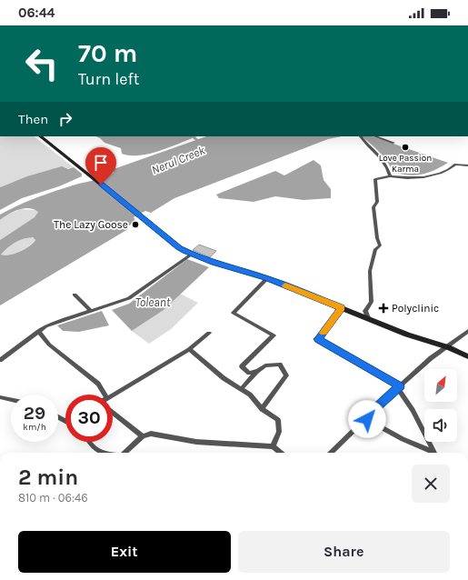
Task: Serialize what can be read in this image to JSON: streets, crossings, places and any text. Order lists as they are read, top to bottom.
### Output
{
  "water": ["Nerul Creek", "Toleant"],
  "places": {
    "other": ["Love Passion Karma", "The Lazy Goose"],
    "health": ["Polyclinic"]
  },
  "north": "top right",
  "page": {
    "status": "06:44",
    "turn": ["70 m", "Turn left"],
    "then": "Then",
    "speed": "29 km/h",
    "limit": "30",
    "heading": ["2 min", "810 m · 06:46"],
    "buttons": ["Exit", "Share"]
  }
}
